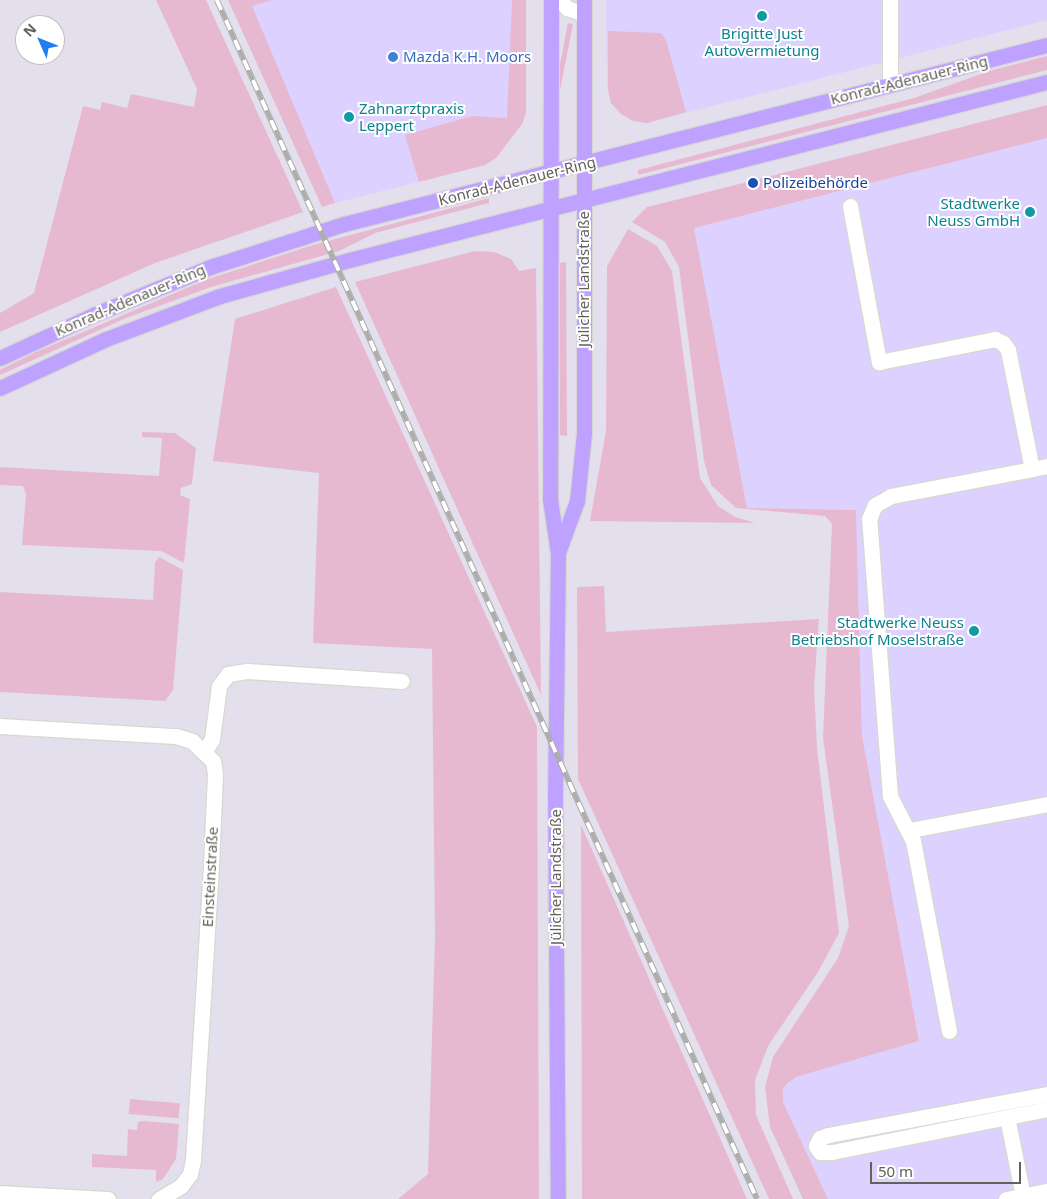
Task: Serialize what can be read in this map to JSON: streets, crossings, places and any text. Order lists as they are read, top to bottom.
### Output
{
  "streets": {
    "main road": ["Konrad-Adenauer-Ring", "Jülicher Landstraße"],
    "street": ["Einsteinstraße"]
  },
  "crossings": [
    ["Konrad-Adenauer-Ring", "Jülicher Landstraße"]
  ],
  "places": [
    "Brigitte Just Autovermietung",
    "Mazda K.H. Moors",
    "Zahnarztpraxis Leppert",
    "Polizeibehörde",
    "Stadtwerke Neuss GmbH",
    "Stadtwerke Neuss Betriebshof Moselstraße"
  ],
  "scale_bar": "50 m",
  "north": "top left"
}
